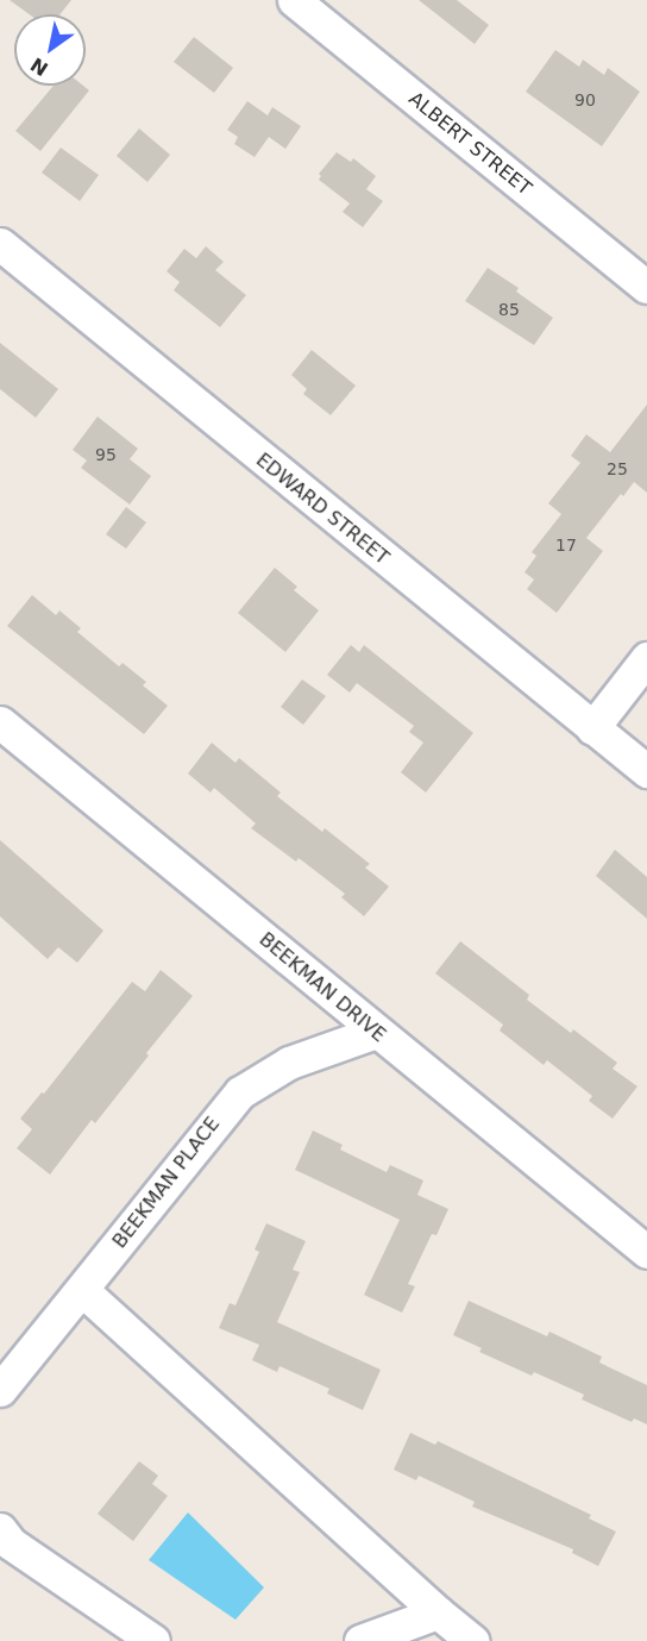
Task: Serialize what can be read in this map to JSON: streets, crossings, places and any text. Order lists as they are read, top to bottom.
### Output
{
  "streets": {
    "street": [
      "ALBERT STREET",
      "EDWARD STREET",
      "BEEKMAN DRIVE",
      "BEEKMAN PLACE"
    ]
  },
  "crossings": [
    ["BEEKMAN DRIVE", "BEEKMAN PLACE"]
  ],
  "house_numbers": [
    "90",
    "85",
    "95",
    "25",
    "17"
  ],
  "north": "bottom left"
}
